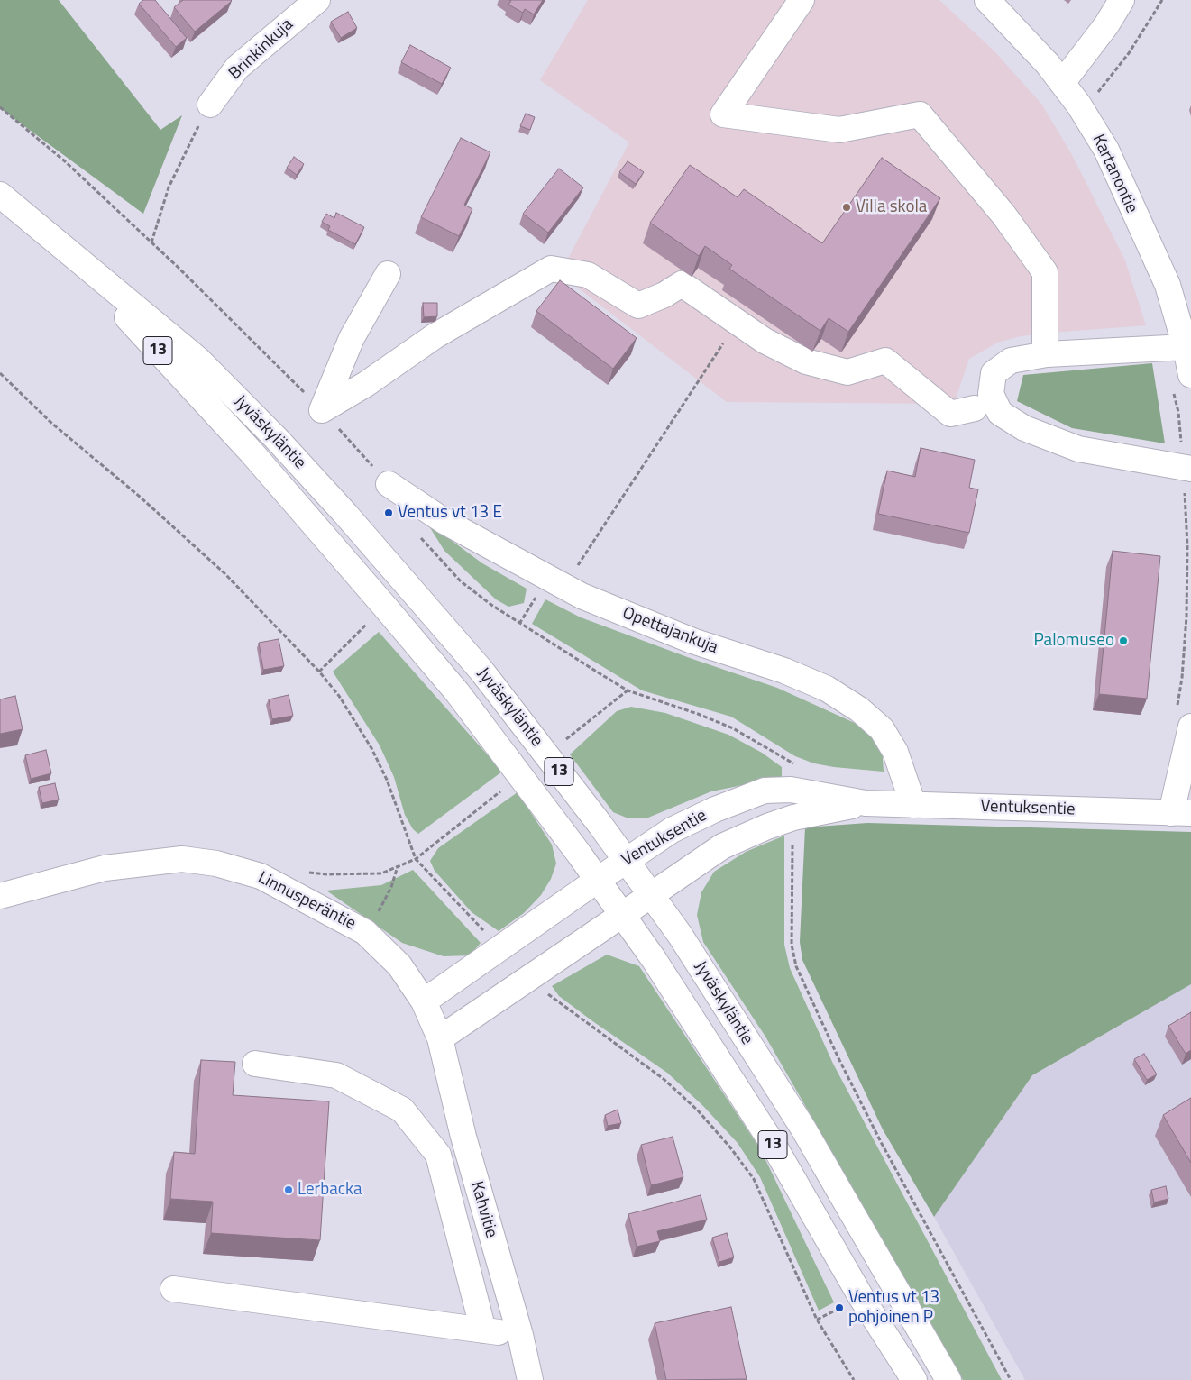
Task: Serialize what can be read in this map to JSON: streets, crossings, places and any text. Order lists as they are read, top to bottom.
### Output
{
  "streets": {
    "main road": [
      "Brinkinkuja",
      "Kartanontie",
      "13",
      "Jyväskyläntie",
      "Opettajankuja",
      "Ventuksentie",
      "Linnusperäntie",
      "Kahvitie"
    ]
  },
  "crossings": [
    ["Jyväskyläntie", "Ventuksentie"],
    ["Opettajankuja", "Ventuksentie"],
    ["Linnusperäntie", "Kahvitie"]
  ],
  "places": [
    "Villa skola",
    "Ventus vt 13 E",
    "Palomuseo",
    "Lerbacka",
    "Ventus vt 13 pohjoinen P"
  ]
}
